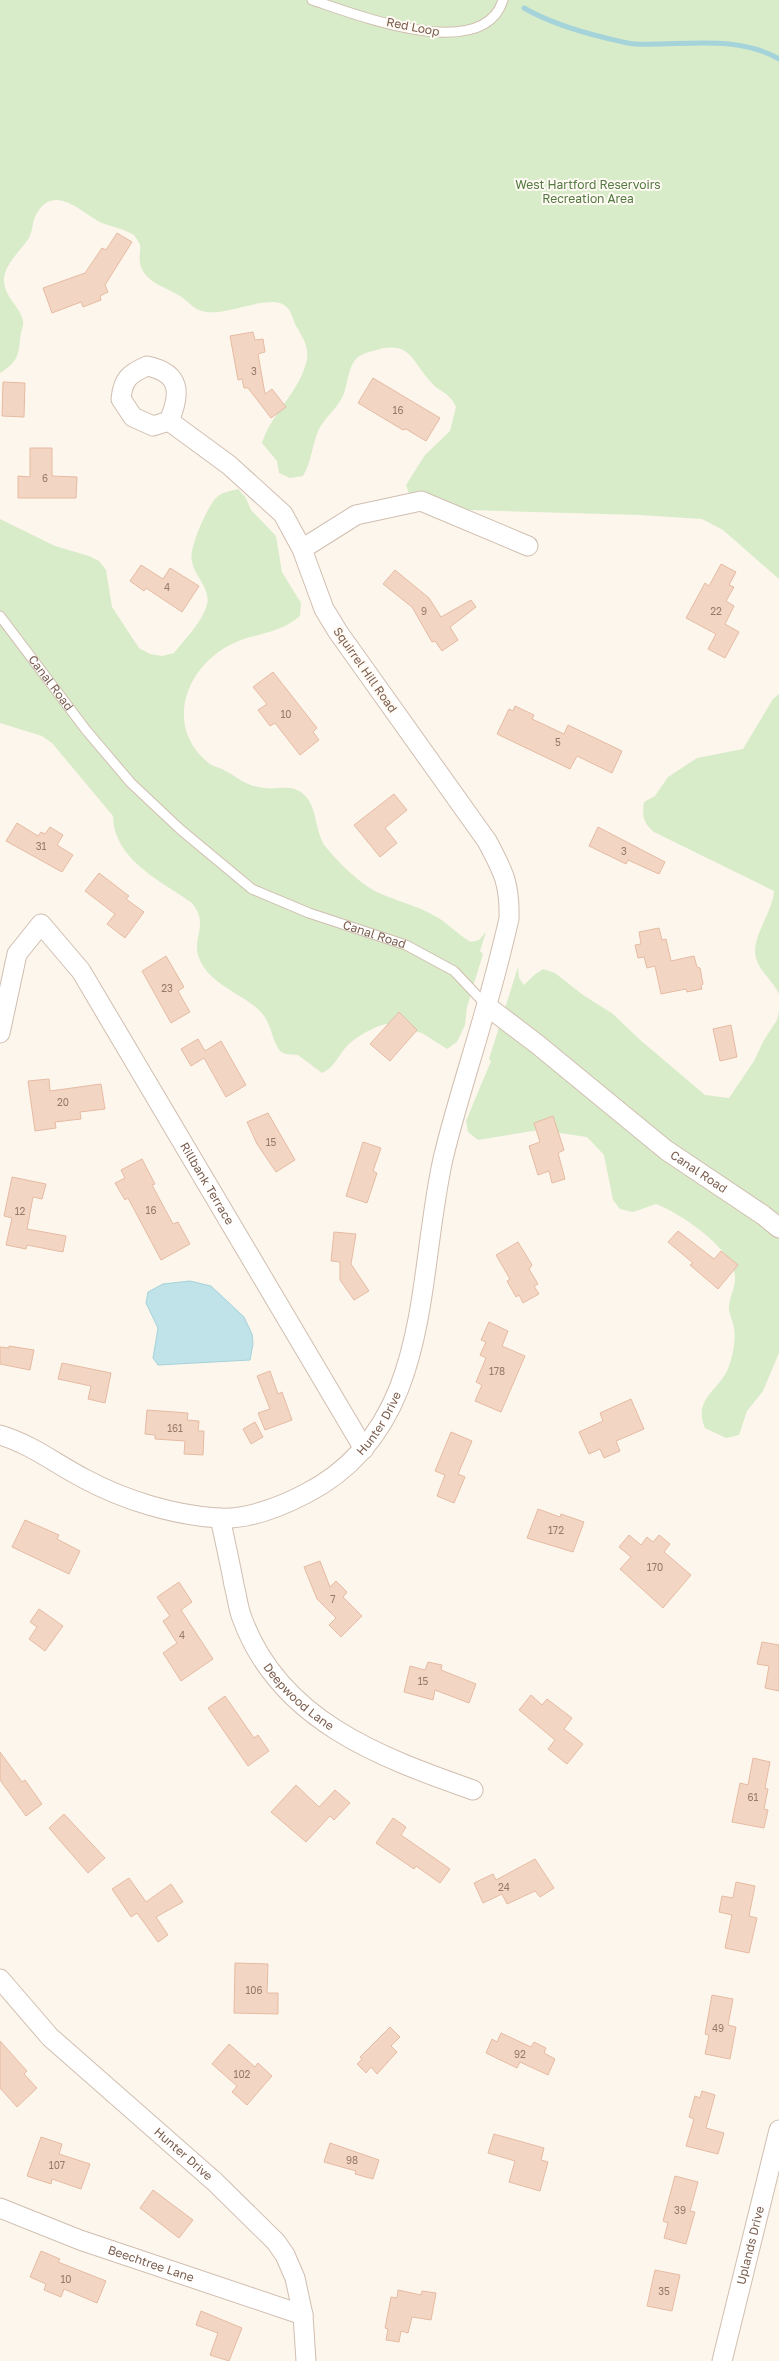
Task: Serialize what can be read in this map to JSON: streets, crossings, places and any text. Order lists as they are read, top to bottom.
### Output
{
  "streets": {
    "street": [
      "Squirrel Hill Road",
      "Canal Road",
      "Rillbank Terrace",
      "Hunter Drive",
      "Deepwood Lane",
      "Uplands Drive",
      "Beechtree Lane"
    ],
    "lane": ["Red Loop"]
  },
  "crossings": [
    ["Squirrel Hill Road", "Canal Road"],
    ["Squirrel Hill Road", "Hunter Drive"],
    ["Canal Road", "Hunter Drive"],
    ["Rillbank Terrace", "Hunter Drive"],
    ["Hunter Drive", "Deepwood Lane"],
    ["Hunter Drive", "Beechtree Lane"]
  ],
  "parks": ["West Hartford Reservoirs Recreation Area"],
  "house_numbers": [
    "3",
    "16",
    "6",
    "4",
    "9",
    "22",
    "10",
    "5",
    "31",
    "3",
    "23",
    "20",
    "15",
    "16",
    "12",
    "178",
    "161",
    "172",
    "170",
    "7",
    "4",
    "15",
    "61",
    "24",
    "106",
    "49",
    "92",
    "102",
    "98",
    "107",
    "39",
    "10",
    "35"
  ]
}
